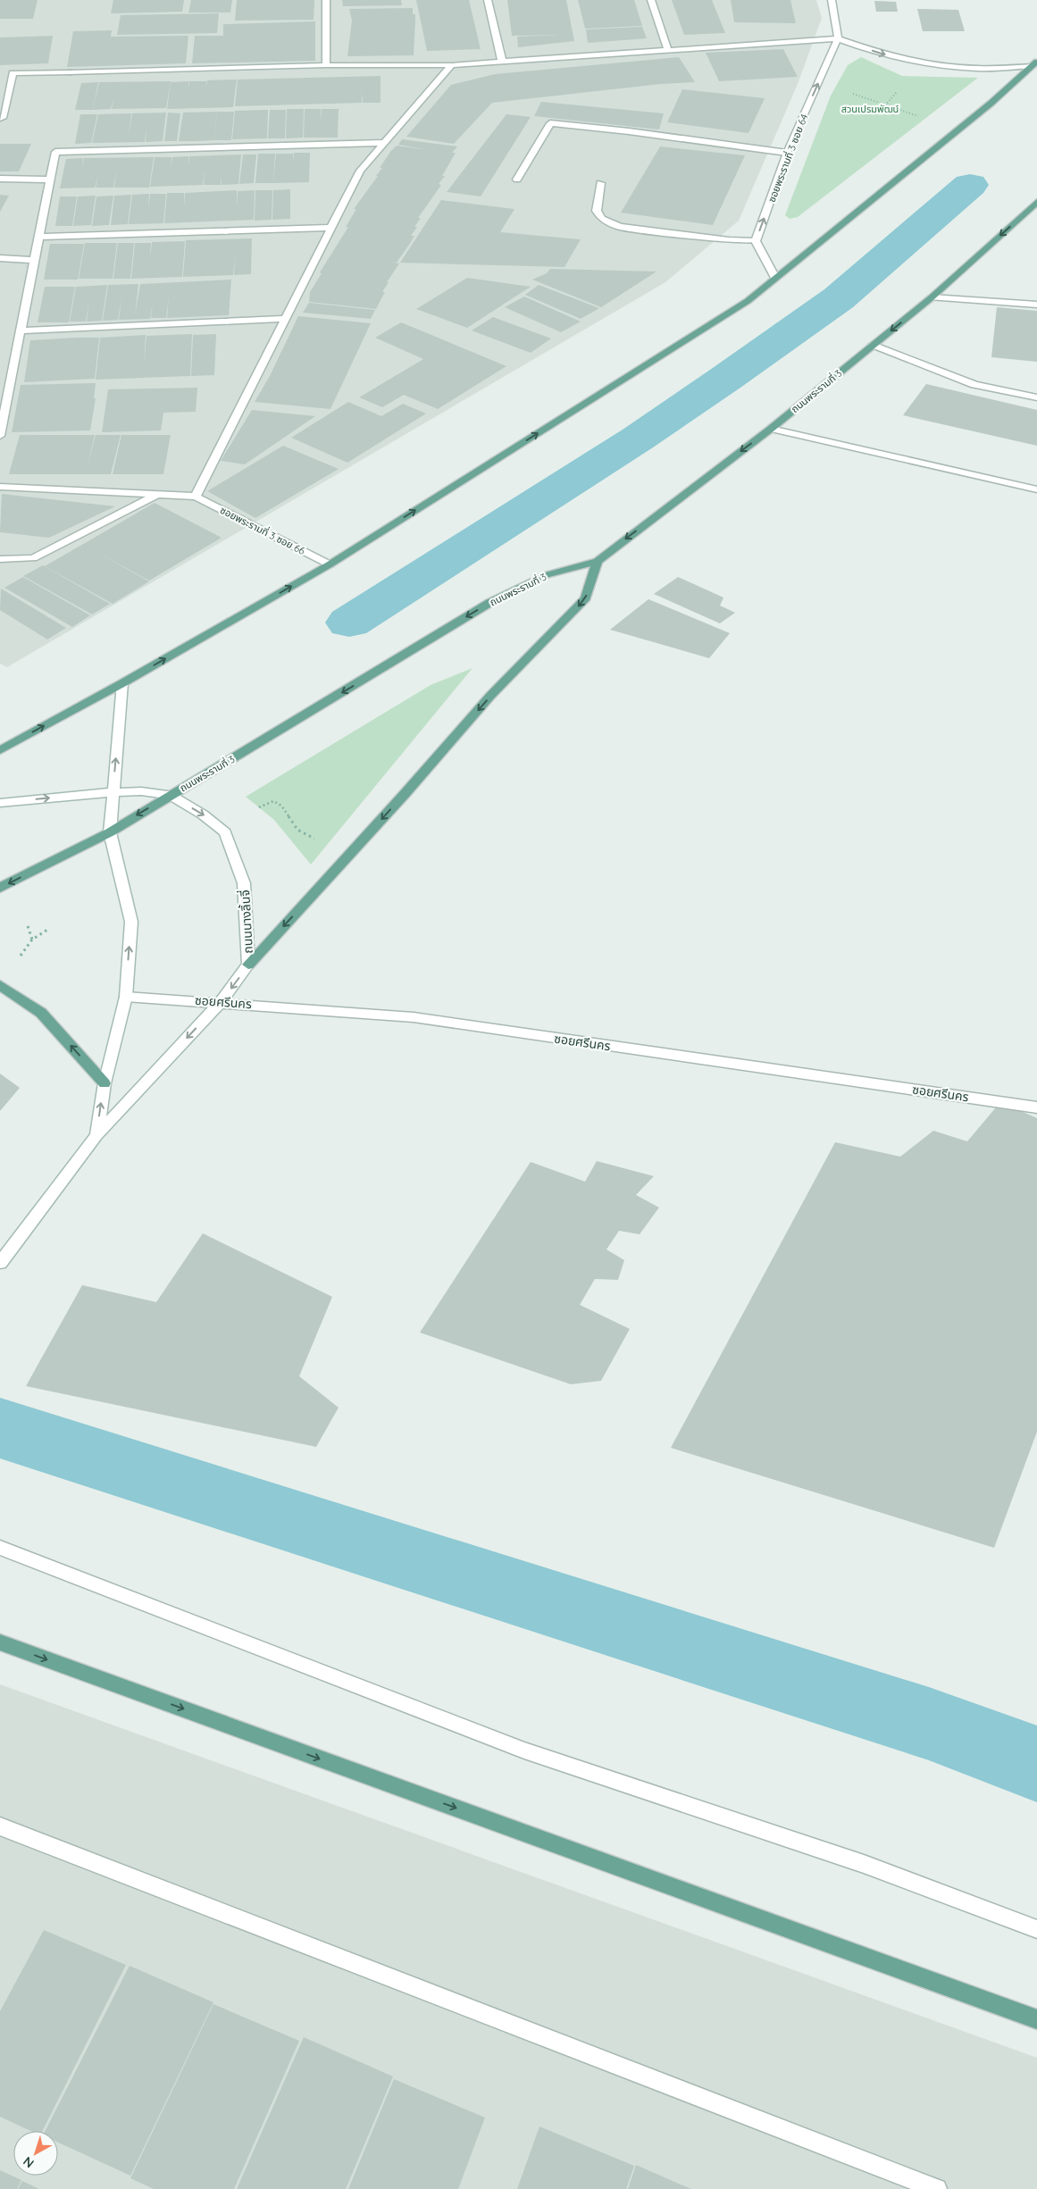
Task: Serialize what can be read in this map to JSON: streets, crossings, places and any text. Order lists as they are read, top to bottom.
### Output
{
  "streets": {
    "main road": ["ถนนพระรามที่ 3"],
    "street": [
      "ซอยพระรามที่ 3 ซอย 64",
      "ซอยพระรามที่ 3 ซอย 66",
      "ถนนนางลิ้นจี่",
      "ซอยศรีนคร"
    ]
  },
  "crossings": [
    ["ถนนพระรามที่ 3", "ถนนนางลิ้นจี่"],
    ["ถนนนางลิ้นจี่", "ซอยศรีนคร"]
  ],
  "one_way": ["ซอยพระรามที่ 3 ซอย 64"],
  "parks": ["สวนเปรมพัฒน์"],
  "north": "bottom left"
}
